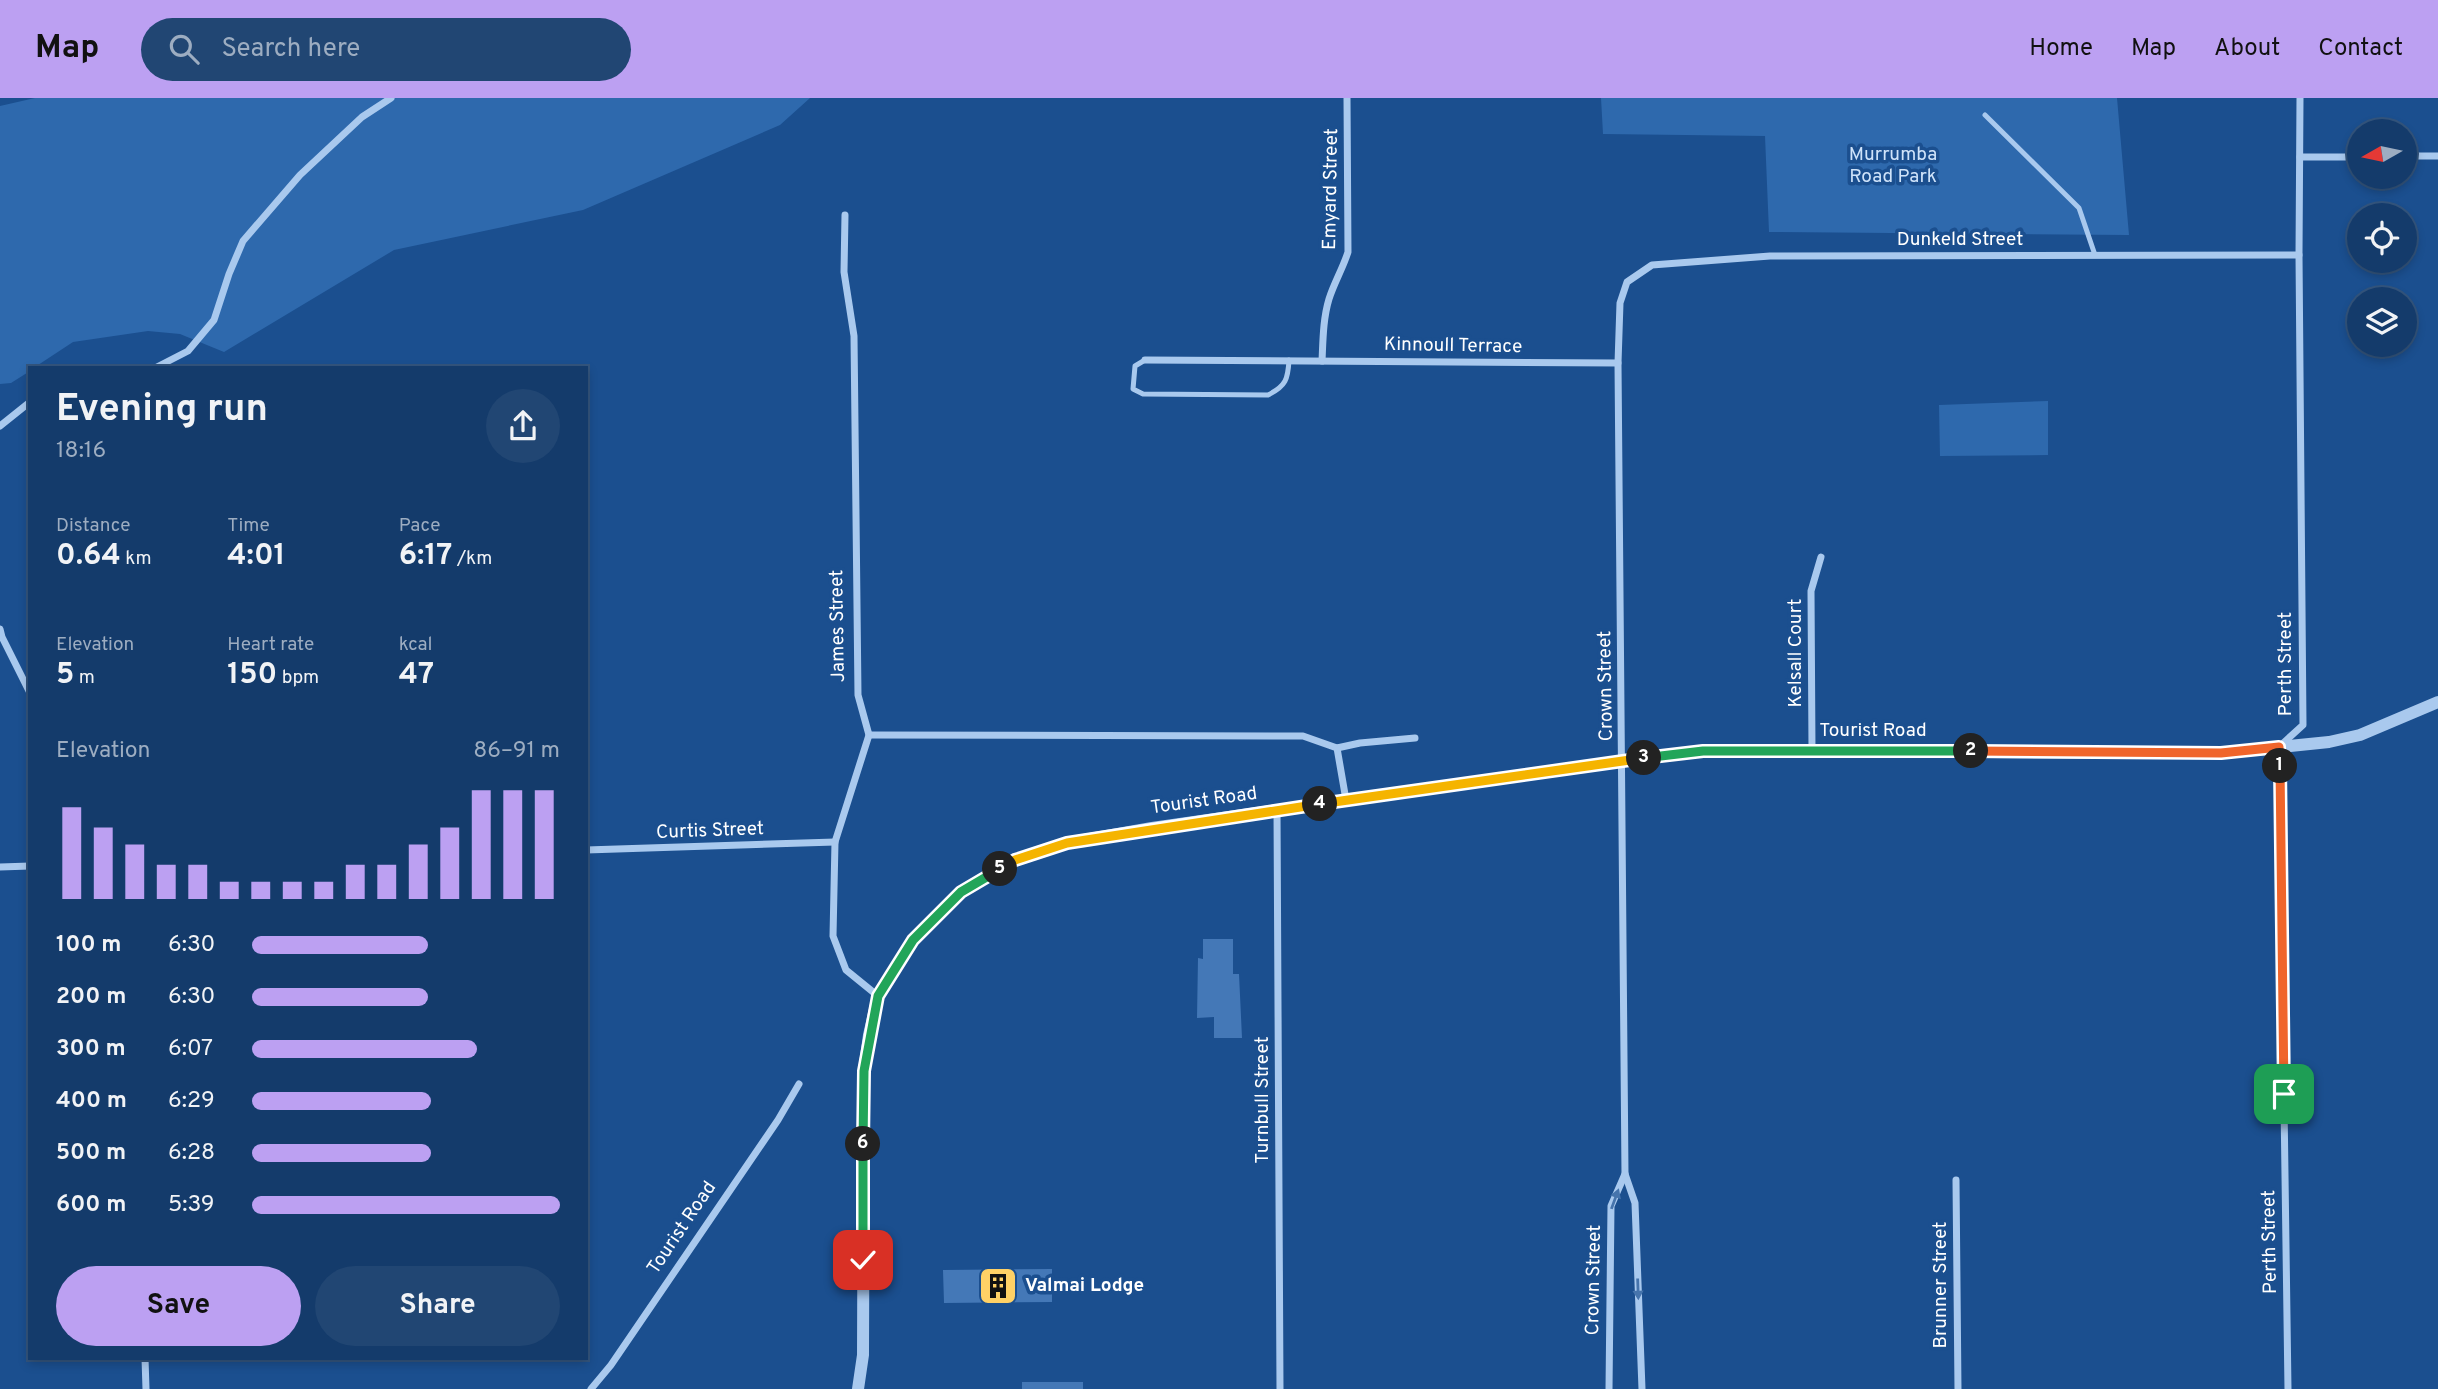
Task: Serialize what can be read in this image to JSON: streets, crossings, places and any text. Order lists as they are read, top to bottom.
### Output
{
  "streets": {
    "street": [
      "Emyard Street",
      "Dunkeld Street",
      "Kinnoull Terrace",
      "James Street",
      "Kelsall Court",
      "Perth Street",
      "Crown Street",
      "Tourist Road",
      "Curtis Street",
      "Turnbull Street",
      "Brunner Street"
    ]
  },
  "crossings": [
    ["Emyard Street", "Kinnoull Terrace"],
    ["Dunkeld Street", "Perth Street"],
    ["Dunkeld Street", "Crown Street"],
    ["Kinnoull Terrace", "Crown Street"],
    ["Kelsall Court", "Tourist Road"],
    ["Perth Street", "Tourist Road"],
    ["Crown Street", "Tourist Road"],
    ["Tourist Road", "Turnbull Street"]
  ],
  "parks": ["Murrumba Road Park"],
  "places": {
    "building": ["Valmai Lodge"]
  },
  "north": "left",
  "page": {
    "header": "Map",
    "search": "Search here",
    "nav": [
      "Home",
      "Map",
      "About",
      "Contact"
    ],
    "heading": ["Evening run", "18:16"],
    "stats": [
      ["Distance", "0.64 km"],
      ["Time", "4:01"],
      ["Pace", "6:17 /km"],
      ["Elevation", "5 m"],
      ["Heart rate", "150 bpm"],
      ["kcal", "47"]
    ],
    "chart": ["Elevation", "86–91 m"],
    "pins": [
      "2",
      "3",
      "1",
      "4",
      "5",
      "6"
    ],
    "list": [
      {
        "name": "100 m",
        "note": "6:30"
      },
      {
        "name": "200 m",
        "note": "6:30"
      },
      {
        "name": "300 m",
        "note": "6:07"
      },
      {
        "name": "400 m",
        "note": "6:29"
      },
      {
        "name": "500 m",
        "note": "6:28"
      },
      {
        "name": "600 m",
        "note": "5:39"
      }
    ],
    "buttons": ["Save", "Share"]
  }
}
